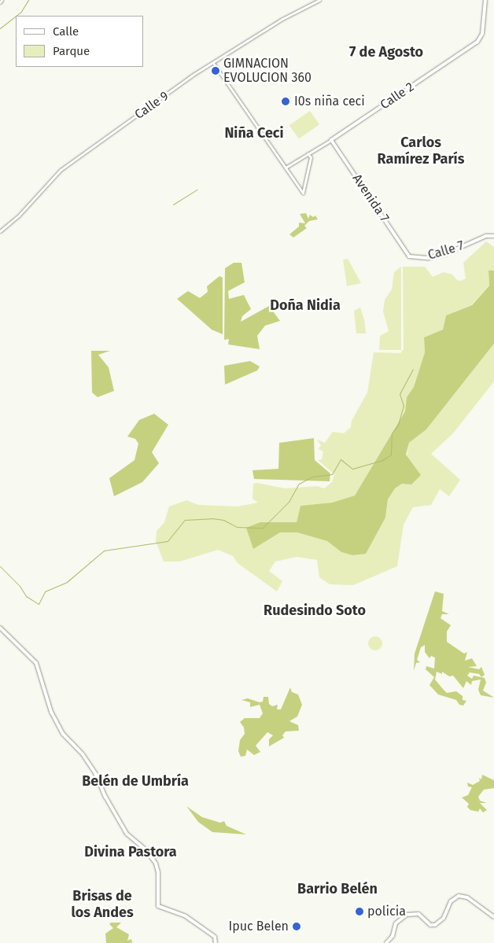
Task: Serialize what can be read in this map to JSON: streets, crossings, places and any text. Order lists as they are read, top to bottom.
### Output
{
  "streets": {
    "main road": ["Calle 2", "Avenida 7", "Calle 7"],
    "street": ["Calle 9"]
  },
  "crossings": [
    ["Calle 2", "Avenida 7"],
    ["Avenida 7", "Calle 7"]
  ],
  "districts": [
    "7 de Agosto",
    "Niña Ceci",
    "Carlos Ramírez París",
    "Doña Nidia",
    "Rudesindo Soto",
    "Belén de Umbría",
    "Divina Pastora",
    "Barrio Belén",
    "Brisas de los Andes"
  ],
  "places": [
    "GIMNACION EVOLUCION 360",
    "I0s niña ceci",
    "policia",
    "Ipuc Belen"
  ],
  "legend": ["Calle", "Parque"]
}
